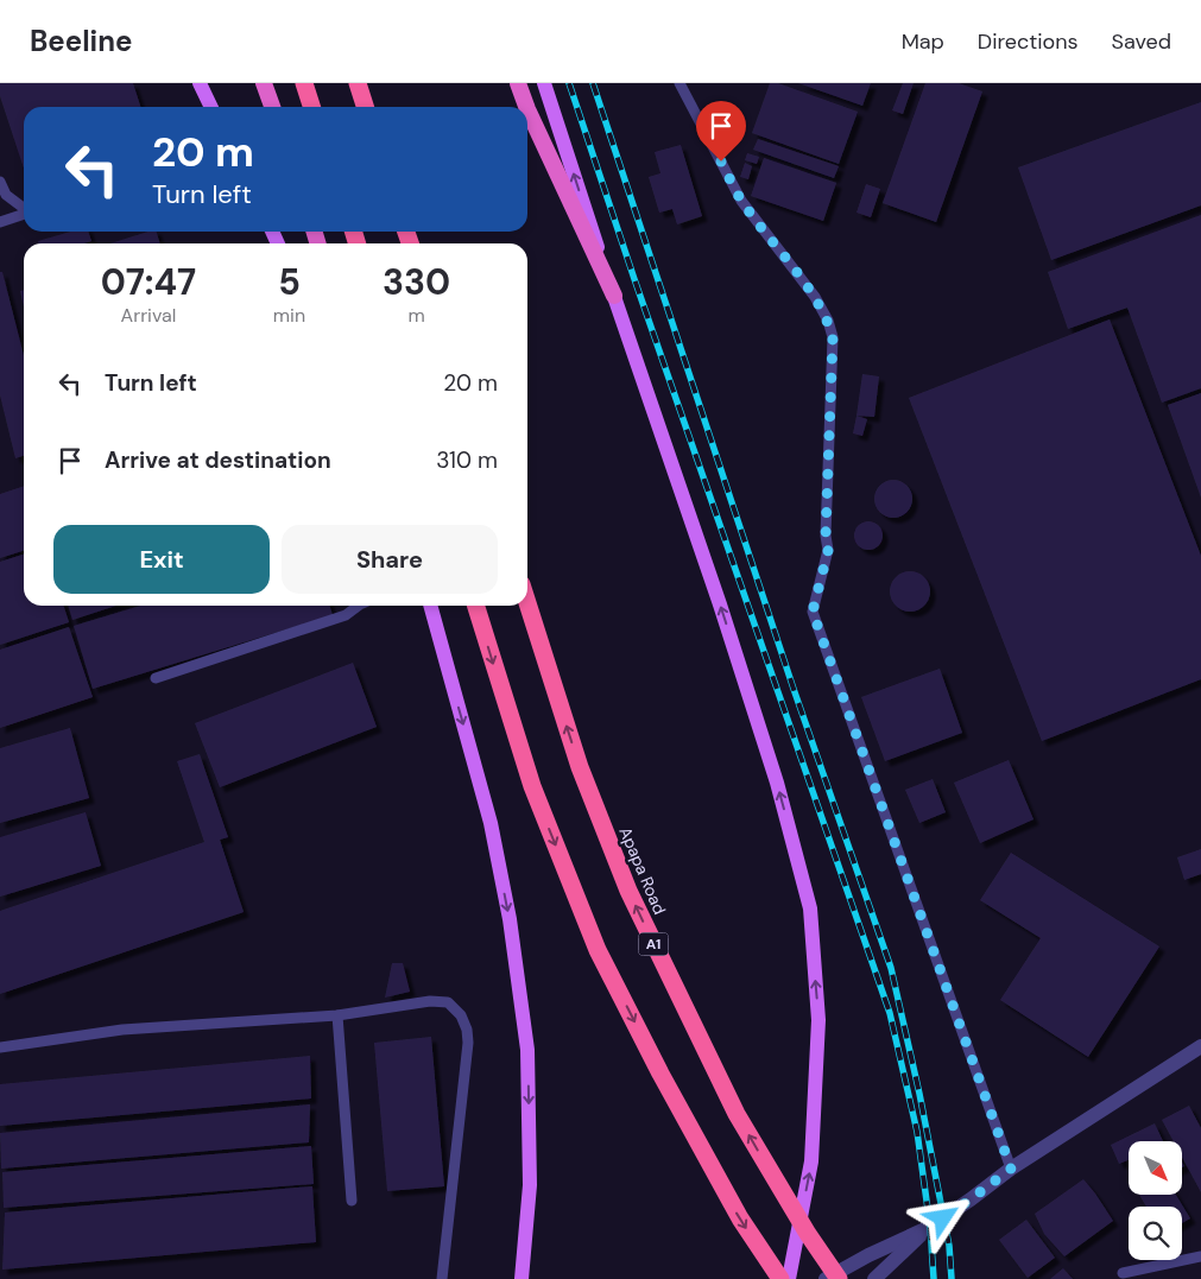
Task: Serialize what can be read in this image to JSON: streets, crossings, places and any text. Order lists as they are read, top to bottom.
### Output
{
  "streets": {
    "highway": ["Apapa Road", "A1"]
  },
  "north": "bottom right",
  "page": {
    "header": "Beeline",
    "nav": ["Map", "Directions", "Saved"],
    "turn": ["20 m", "Turn left"],
    "eta": [
      "07:47",
      "Arrival",
      "5",
      "min",
      "330",
      "m"
    ],
    "list": [
      {
        "name": "Turn left",
        "value": "20 m"
      },
      {
        "name": "Arrive at destination",
        "value": "310 m"
      }
    ],
    "buttons": ["Exit", "Share"]
  }
}
